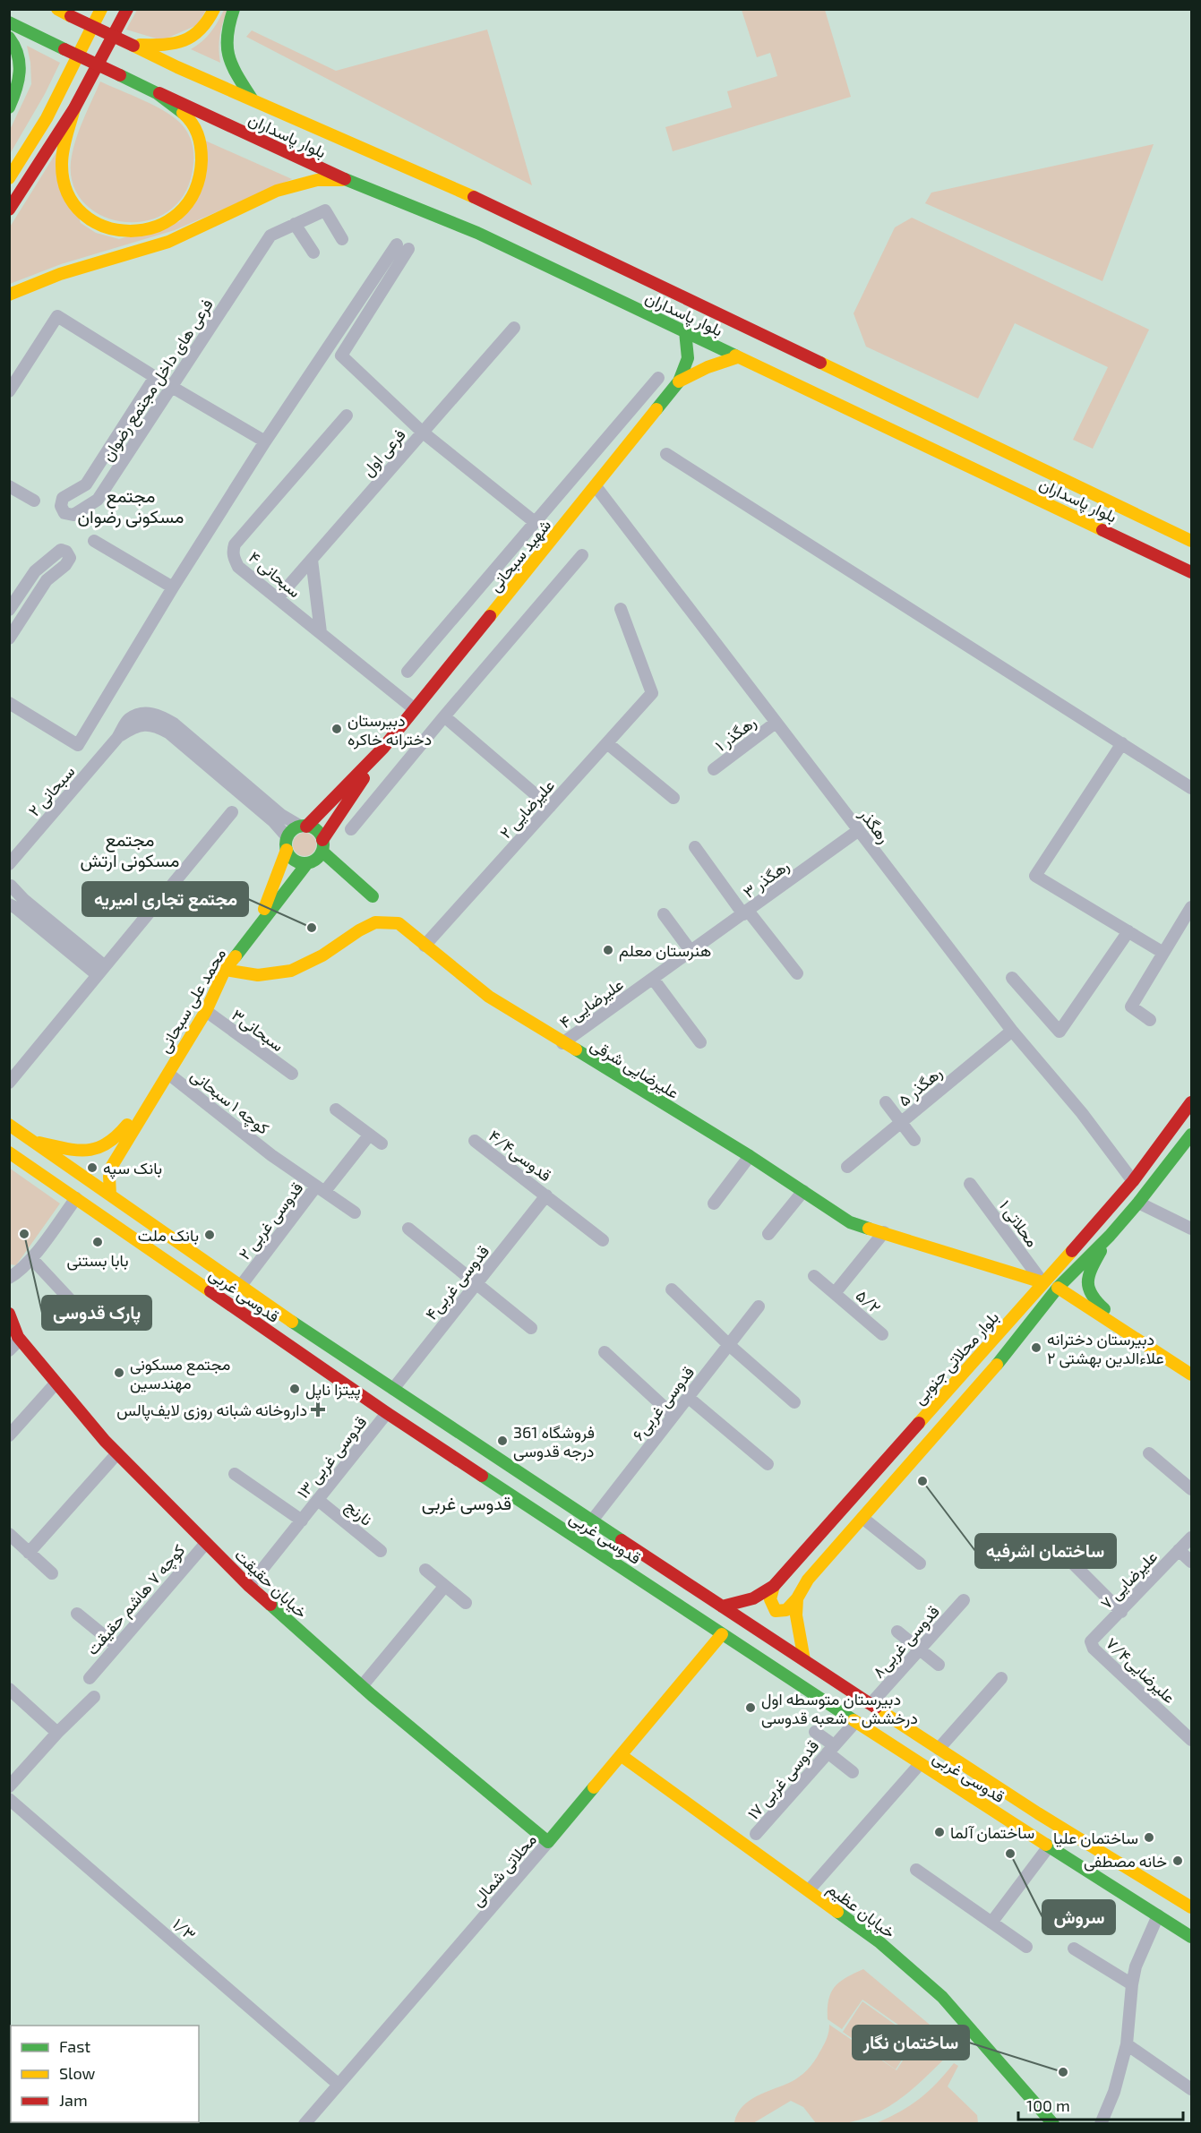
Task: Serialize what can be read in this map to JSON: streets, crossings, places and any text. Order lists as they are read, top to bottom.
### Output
{
  "streets": {
    "main road": [
      "بلوار پاسداران",
      "شهید سبحانی",
      "محمد علی سبحانی",
      "علیرضایی شرقی",
      "قدوسی غربی",
      "بلوار محلاتی جنوبی",
      "خیابان حقیقت",
      "محلاتی شمالی",
      "خیابان عظیم"
    ],
    "street": [
      "فرعی های داخل مجتمع رضوان",
      "فرعی اول",
      "سبحانی ۴",
      "۱ رهگذر",
      "سبحانی ۲",
      "۲ علیرضایی",
      "رهگذر",
      "۳ رهگذر",
      "۴ علیرضایی",
      "سبحانی۳",
      "۵ رهگذر",
      "کوچه ۱ سبحانی",
      "قدوسی۴/۴",
      "۲ قدوسی غربی",
      "۱ محلاتی",
      "قدوسی غربی۴",
      "۵/۲",
      "قدوسی غربی۶",
      "۱۳ قدوسی غربی",
      "نارنج",
      "۷ علیرضایی",
      "کوچه ۷ هاشم حقیقت",
      "قدوسی غربی۸",
      "علیرضایی۷/۴",
      "۱۷ قدوسی غربی",
      "۱/۳"
    ]
  },
  "crossings": [
    ["فرعی اول", "سبحانی ۴"],
    ["شهید سبحانی", "سبحانی ۴"],
    ["شهید سبحانی", "رهگذر"],
    ["شهید سبحانی", "محمد علی سبحانی"],
    ["۱ رهگذر", "رهگذر"],
    ["۲ علیرضایی", "علیرضایی شرقی"],
    ["رهگذر", "۳ رهگذر"],
    ["رهگذر", "۵ رهگذر"],
    ["رهگذر", "بلوار محلاتی جنوبی"],
    ["۳ رهگذر", "۴ علیرضایی"],
    ["محمد علی سبحانی", "سبحانی۳"],
    ["محمد علی سبحانی", "علیرضایی شرقی"],
    ["محمد علی سبحانی", "کوچه ۱ سبحانی"],
    ["محمد علی سبحانی", "قدوسی غربی"],
    ["۴ علیرضایی", "علیرضایی شرقی"],
    ["علیرضایی شرقی", "۱ محلاتی"],
    ["علیرضایی شرقی", "بلوار محلاتی جنوبی"],
    ["کوچه ۱ سبحانی", "۲ قدوسی غربی"],
    ["قدوسی۴/۴", "قدوسی غربی۴"],
    ["۲ قدوسی غربی", "قدوسی غربی"],
    ["۱ محلاتی", "بلوار محلاتی جنوبی"],
    ["قدوسی غربی۴", "قدوسی غربی"],
    ["قدوسی غربی", "بلوار محلاتی جنوبی"],
    ["قدوسی غربی", "قدوسی غربی۶"],
    ["قدوسی غربی", "۱۳ قدوسی غربی"],
    ["قدوسی غربی", "قدوسی غربی۸"],
    ["قدوسی غربی", "۱۷ قدوسی غربی"],
    ["قدوسی غربی", "محلاتی شمالی"],
    ["۱۳ قدوسی غربی", "نارنج"],
    ["۱۳ قدوسی غربی", "خیابان حقیقت"],
    ["۷ علیرضایی", "علیرضایی۷/۴"],
    ["خیابان حقیقت", "کوچه ۷ هاشم حقیقت"],
    ["خیابان حقیقت", "محلاتی شمالی"],
    ["محلاتی شمالی", "خیابان عظیم"],
    ["محلاتی شمالی", "۱/۳"]
  ],
  "districts": ["مجتمع مسکونی رضوان", "مجتمع مسکونی ارتش", "قدوسی غربی"],
  "places": {
    "other": [
      "دبیرستان دخترانه خاکره",
      "مجتمع تجاری امیریه",
      "هنرستان معلم",
      "بانک سپه",
      "پارک قدوسی",
      "بانک ملت",
      "بابا بستنی",
      "دبیرستان دخترانه علاءالدین بهشتی ۲",
      "مجتمع مسکونی مهندسین",
      "پیتزا ناپل",
      "فروشگاه 361 درجه قدوسی",
      "ساختمان اشرفیه",
      "دبیرستان متوسطه اول درخشش - شعبه قدوسی",
      "ساختمان آلما",
      "ساختمان علیا",
      "سروش",
      "خانه مصطفی",
      "ساختمان نگار"
    ],
    "health": ["داروخانه شبانه روزی لایف‌پالس"]
  },
  "legend": ["Fast", "Slow", "Jam"],
  "scale_bar": "100 m"
}
